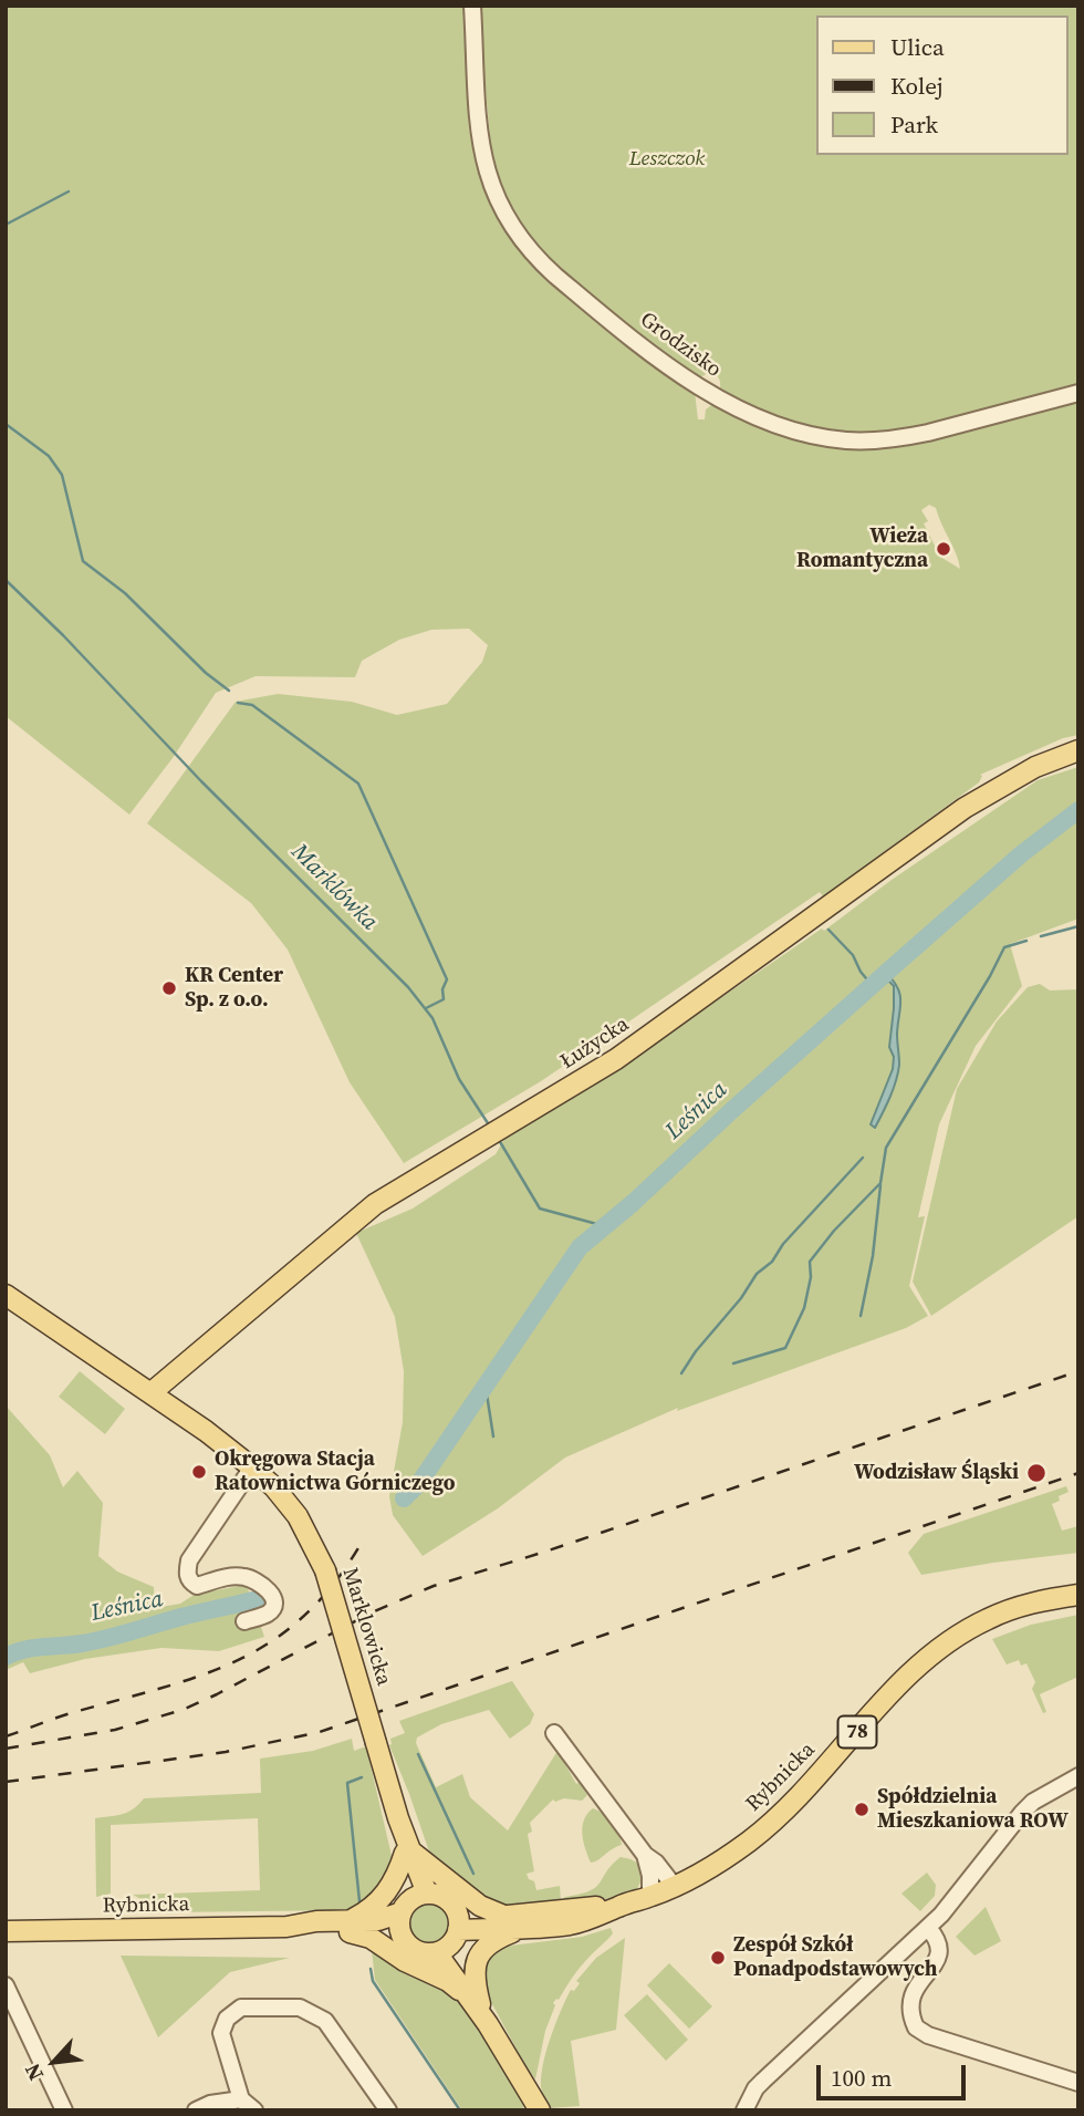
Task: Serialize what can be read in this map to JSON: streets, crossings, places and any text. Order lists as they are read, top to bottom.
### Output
{
  "streets": {
    "main road": [
      "Łużycka",
      "Marklowicka",
      "78",
      "Rybnicka"
    ],
    "street": ["Grodzisko"]
  },
  "crossings": [
    ["Łużycka", "Marklowicka"],
    ["Marklowicka", "78"],
    ["Marklowicka", "Rybnicka"],
    ["78", "Rybnicka"]
  ],
  "water": ["Marklówka", "Leśnica"],
  "parks": ["Leszczok"],
  "places": [
    "Wieża Romantyczna",
    "KR Center Sp. z o.o.",
    "Okręgowa Stacja Ratownictwa Górniczego",
    "Wodzisław Śląski",
    "Spółdzielnia Mieszkaniowa ROW",
    "Zespół Szkół Ponadpodstawowych"
  ],
  "legend": ["Ulica", "Kolej", "Park"],
  "scale_bar": "100 m",
  "north": "bottom left"
}
